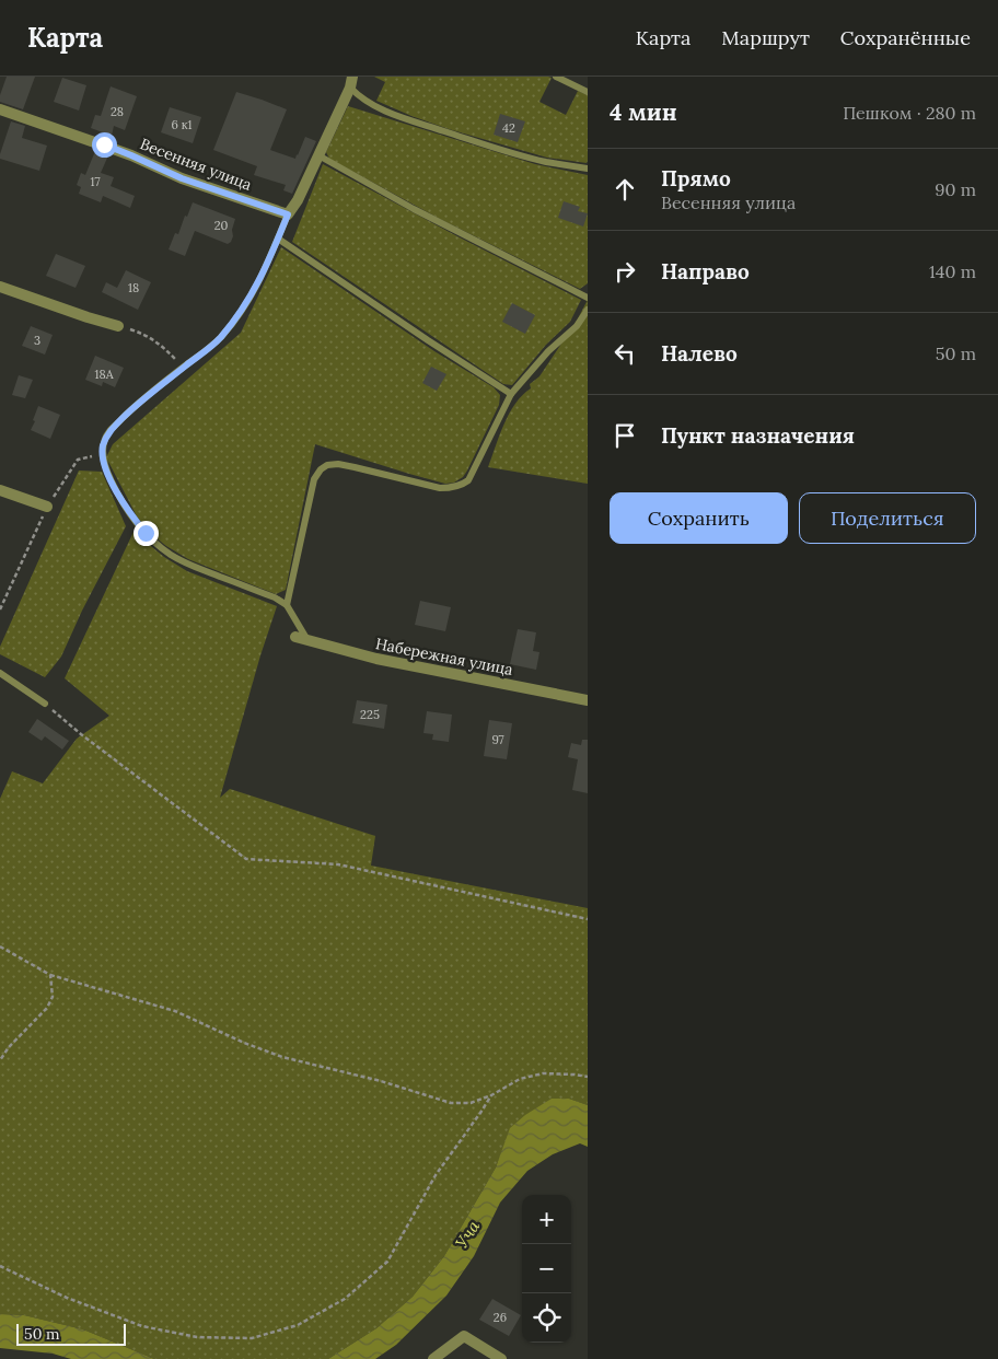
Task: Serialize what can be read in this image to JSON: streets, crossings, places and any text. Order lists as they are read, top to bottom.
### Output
{
  "streets": {
    "street": ["Весенняя улица", "Набережная улица"]
  },
  "water": ["Уча"],
  "house_numbers": [
    "28",
    "6 к1",
    "42",
    "17",
    "20",
    "18",
    "3",
    "18А",
    "225",
    "97",
    "26"
  ],
  "scale_bar": "50 m",
  "page": {
    "header": "Карта",
    "nav": ["Карта", "Маршрут", "Сохранённые"],
    "heading": ["4 мин", "Пешком · 280 m"],
    "list": [
      ["Прямо", "Весенняя улица", "90 m"],
      ["Направо", "140 m"],
      ["Налево", "50 m"],
      "Пункт назначения"
    ],
    "buttons": ["Сохранить", "Поделиться"],
    "map_buttons": ["+", "−"],
    "scale": "50 m"
  }
}
